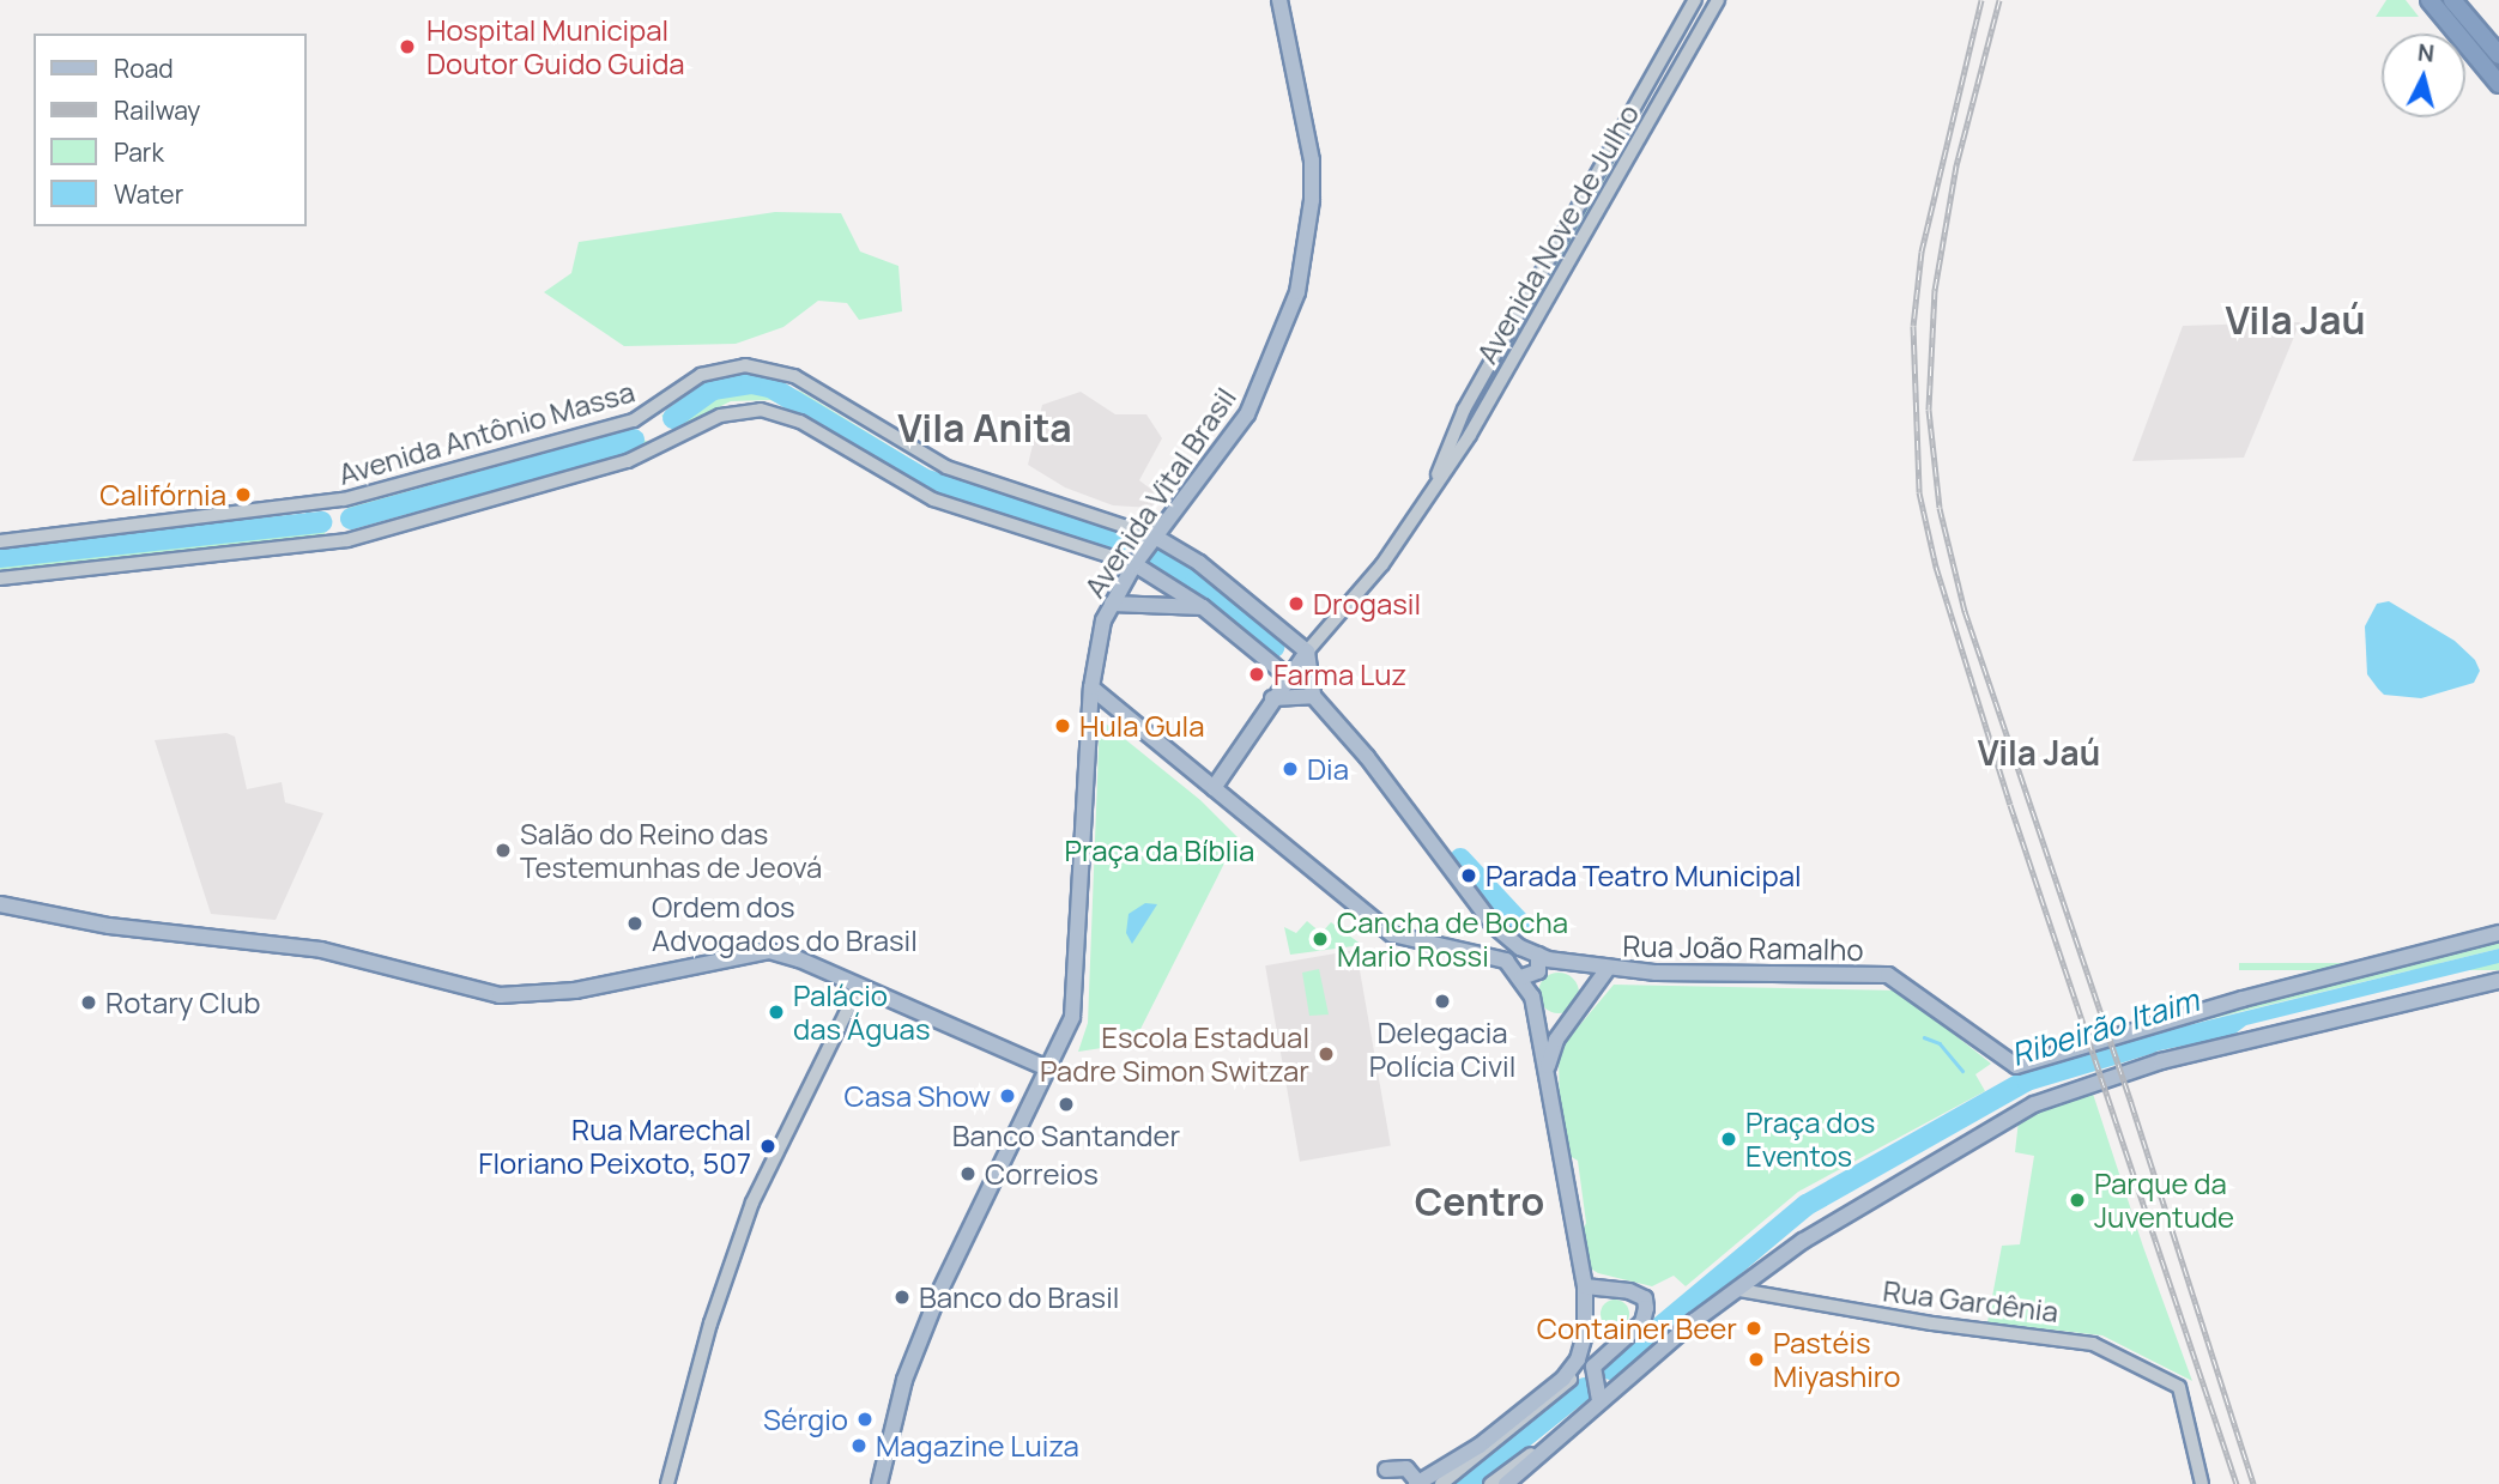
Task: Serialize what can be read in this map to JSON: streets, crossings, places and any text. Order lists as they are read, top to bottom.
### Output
{
  "streets": {
    "main road": [
      "Avenida Nove de Julho",
      "Avenida Antônio Massa",
      "Avenida Vital Brasil",
      "Rua João Ramalho"
    ],
    "street": ["Rua Gardênia"]
  },
  "crossings": [
    ["Avenida Nove de Julho", "Avenida Antônio Massa"],
    ["Avenida Antônio Massa", "Avenida Vital Brasil"]
  ],
  "districts": [
    "Vila Jaú",
    "Vila Anita",
    "Vila Jaú",
    "Centro"
  ],
  "water": ["Ribeirão Itaim"],
  "parks": ["Praça da Bíblia"],
  "places": [
    "Hospital Municipal Doutor Guido Guida",
    "Califórnia",
    "Drogasil",
    "Farma Luz",
    "Hula Gula",
    "Dia",
    "Salão do Reino das Testemunhas de Jeová",
    "Parada Teatro Municipal",
    "Ordem dos Advogados do Brasil",
    "Cancha de Bocha Mario Rossi",
    "Delegacia Polícia Civil",
    "Rotary Club",
    "Palácio das Águas",
    "Escola Estadual Padre Simon Switzar",
    "Casa Show",
    "Banco Santander",
    "Praça dos Eventos",
    "Rua Marechal Floriano Peixoto, 507",
    "Correios",
    "Parque da Juventude",
    "Banco do Brasil",
    "Container Beer",
    "Pastéis Miyashiro",
    "Sérgio",
    "Magazine Luiza"
  ],
  "legend": [
    "Road",
    "Railway",
    "Park",
    "Water"
  ],
  "north": "top"
}
